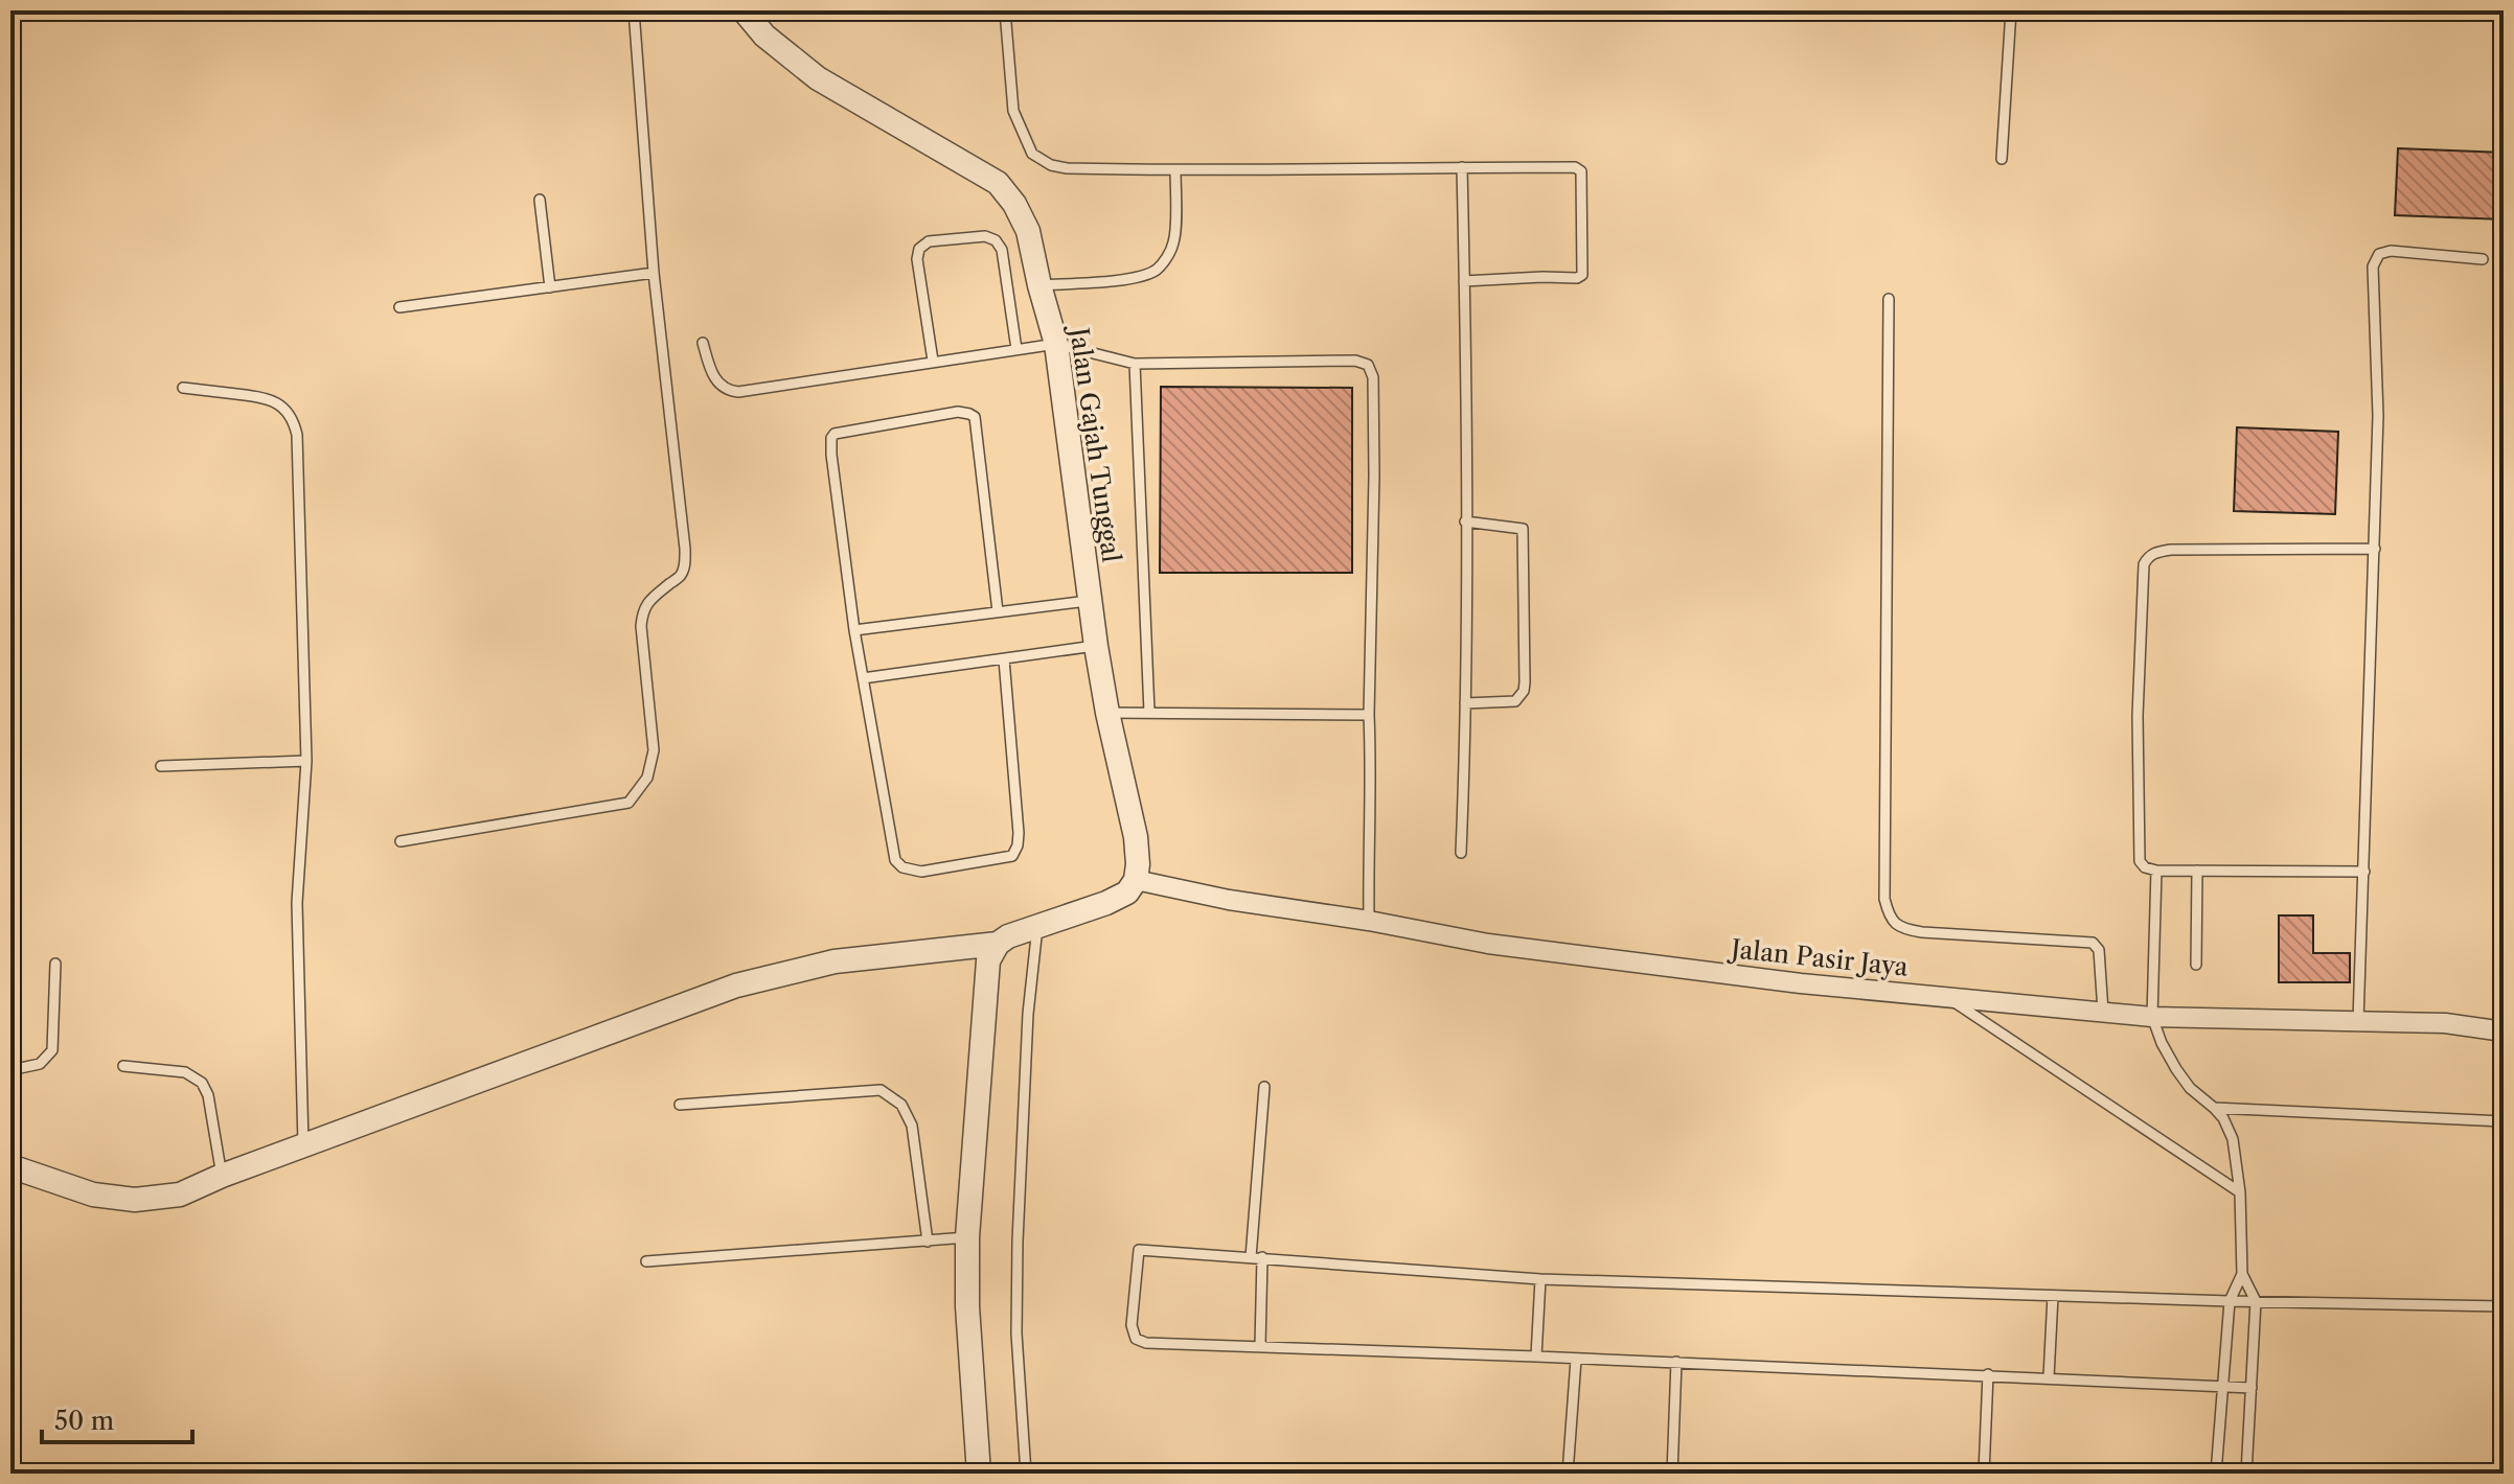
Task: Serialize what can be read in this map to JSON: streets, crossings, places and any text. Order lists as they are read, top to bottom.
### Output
{
  "streets": {
    "street": ["Jalan Gajah Tunggal", "Jalan Pasir Jaya"]
  },
  "crossings": [
    ["Jalan Gajah Tunggal", "Jalan Pasir Jaya"]
  ],
  "scale_bar": "50 m"
}
